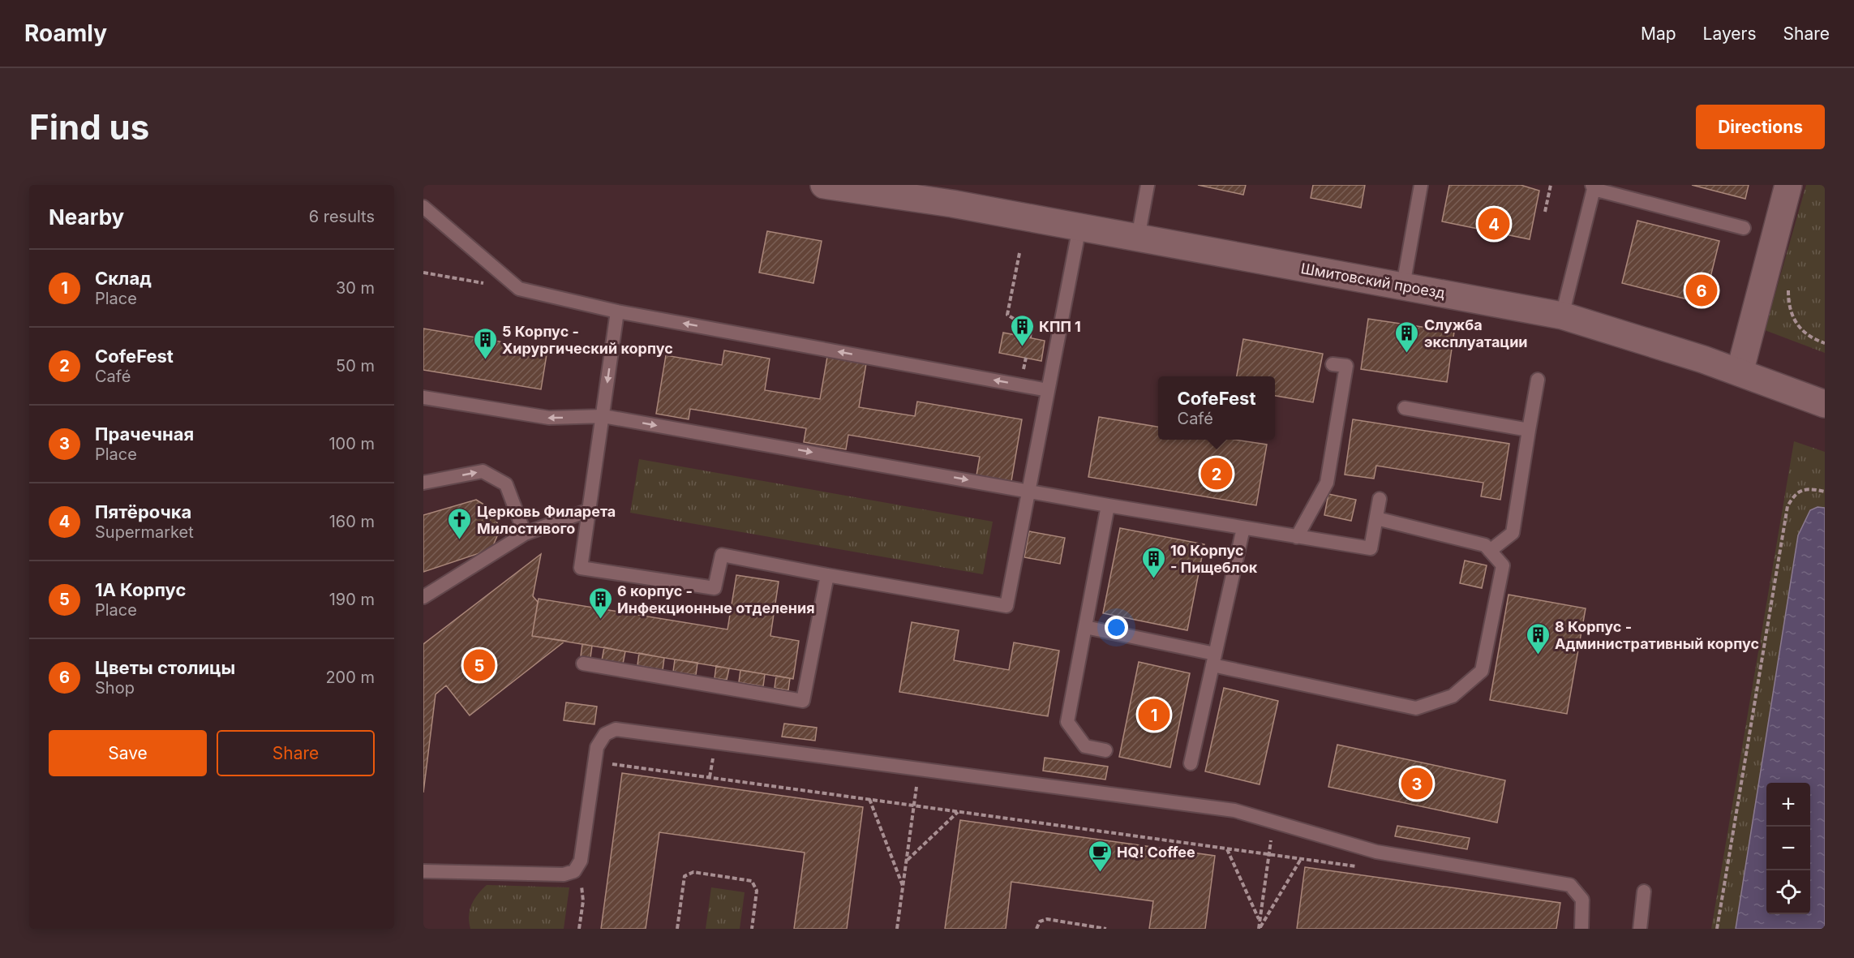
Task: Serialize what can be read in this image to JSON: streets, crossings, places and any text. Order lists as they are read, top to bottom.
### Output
{
  "streets": {
    "main road": ["Шмитовский проезд"]
  },
  "places": {
    "building": [
      "КПП 1",
      "Служба эксплуатации",
      "5 Корпус - Хирургический корпус",
      "10 Корпус - Пищеблок",
      "6 корпус - Инфекционные отделения",
      "8 Корпус - Административный корпус"
    ],
    "church": ["Церковь Филарета Милостивого"],
    "cafe": ["HQ! Coffee"]
  },
  "page": {
    "header": "Roamly",
    "nav": ["Map", "Layers", "Share"],
    "buttons": [
      "Directions",
      ["Save", "Share"]
    ],
    "title": "Find us",
    "heading": ["Nearby", "6 results"],
    "pins": [
      "4",
      "6",
      "2",
      "5",
      "1",
      "3"
    ],
    "list": [
      {
        "mark": "1",
        "name": "Склад",
        "note": "Place",
        "value": "30 m"
      },
      {
        "mark": "2",
        "name": "CofeFest",
        "note": "Café",
        "value": "50 m"
      },
      {
        "mark": "3",
        "name": "Прачечная",
        "note": "Place",
        "value": "100 m"
      },
      {
        "mark": "4",
        "name": "Пятёрочка",
        "note": "Supermarket",
        "value": "160 m"
      },
      {
        "mark": "5",
        "name": "1А Корпус",
        "note": "Place",
        "value": "190 m"
      },
      {
        "mark": "6",
        "name": "Цветы столицы",
        "note": "Shop",
        "value": "200 m"
      }
    ],
    "popup": ["CofeFest", "Café"],
    "map_buttons": ["+", "−"]
  }
}
